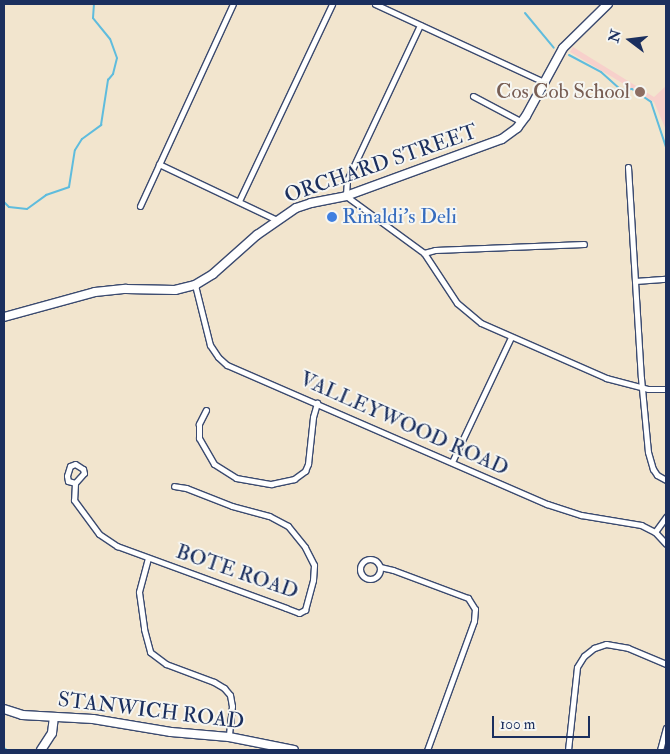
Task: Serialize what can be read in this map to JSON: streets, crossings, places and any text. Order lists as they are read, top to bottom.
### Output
{
  "streets": {
    "street": [
      "ORCHARD STREET",
      "VALLEYWOOD ROAD",
      "BOTE ROAD",
      "STANWICH ROAD"
    ]
  },
  "crossings": [
    ["ORCHARD STREET", "VALLEYWOOD ROAD"]
  ],
  "places": ["Cos Cob School", "Rinaldi's Deli"],
  "scale_bar": "100 m",
  "north": "left"
}
